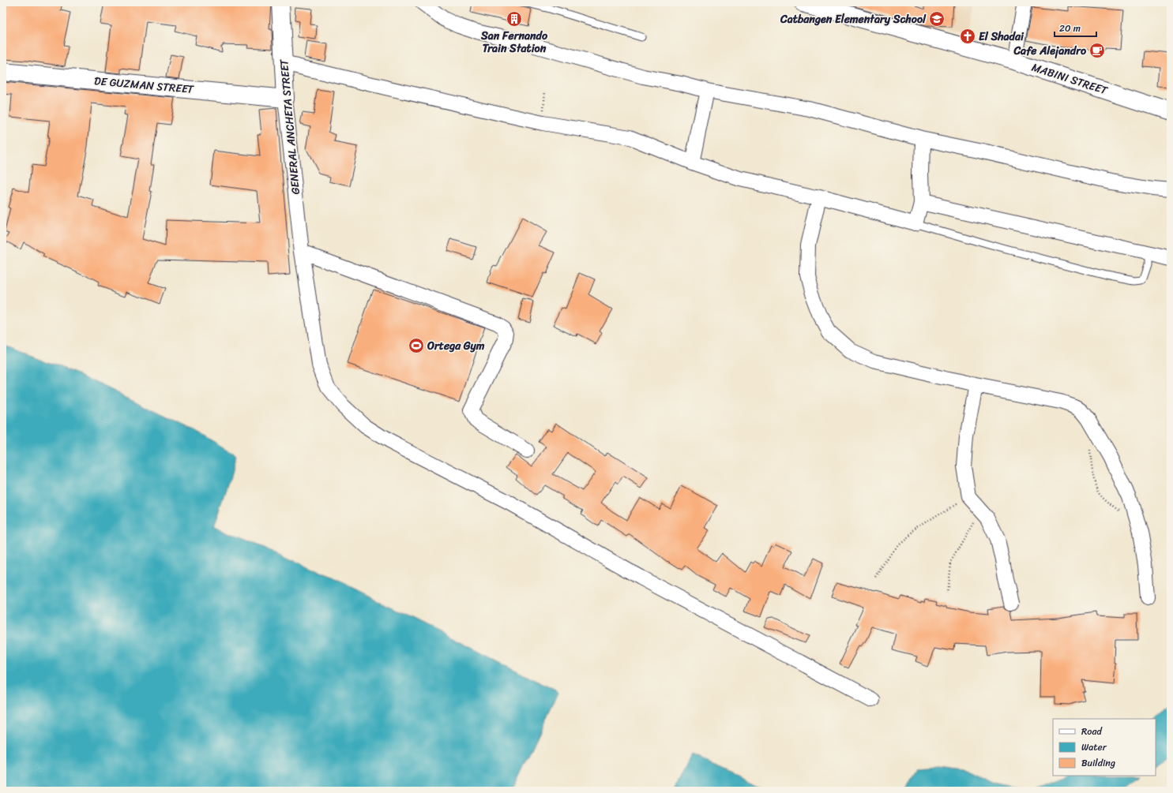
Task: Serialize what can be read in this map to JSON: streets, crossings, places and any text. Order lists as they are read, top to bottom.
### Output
{
  "streets": {
    "street": ["MABINI STREET", "DE GUZMAN STREET", "GENERAL ANCHETA STREET"]
  },
  "crossings": [
    ["DE GUZMAN STREET", "GENERAL ANCHETA STREET"]
  ],
  "places": {
    "building": ["San Fernando Train Station"],
    "school or university": ["Catbangen Elementary School"],
    "church": ["El Shadai"],
    "cafe": ["Cafe Alejandro"],
    "sports": ["Ortega Gym"]
  },
  "legend": ["Road", "Water", "Building"],
  "scale_bar": "20 m"
}
